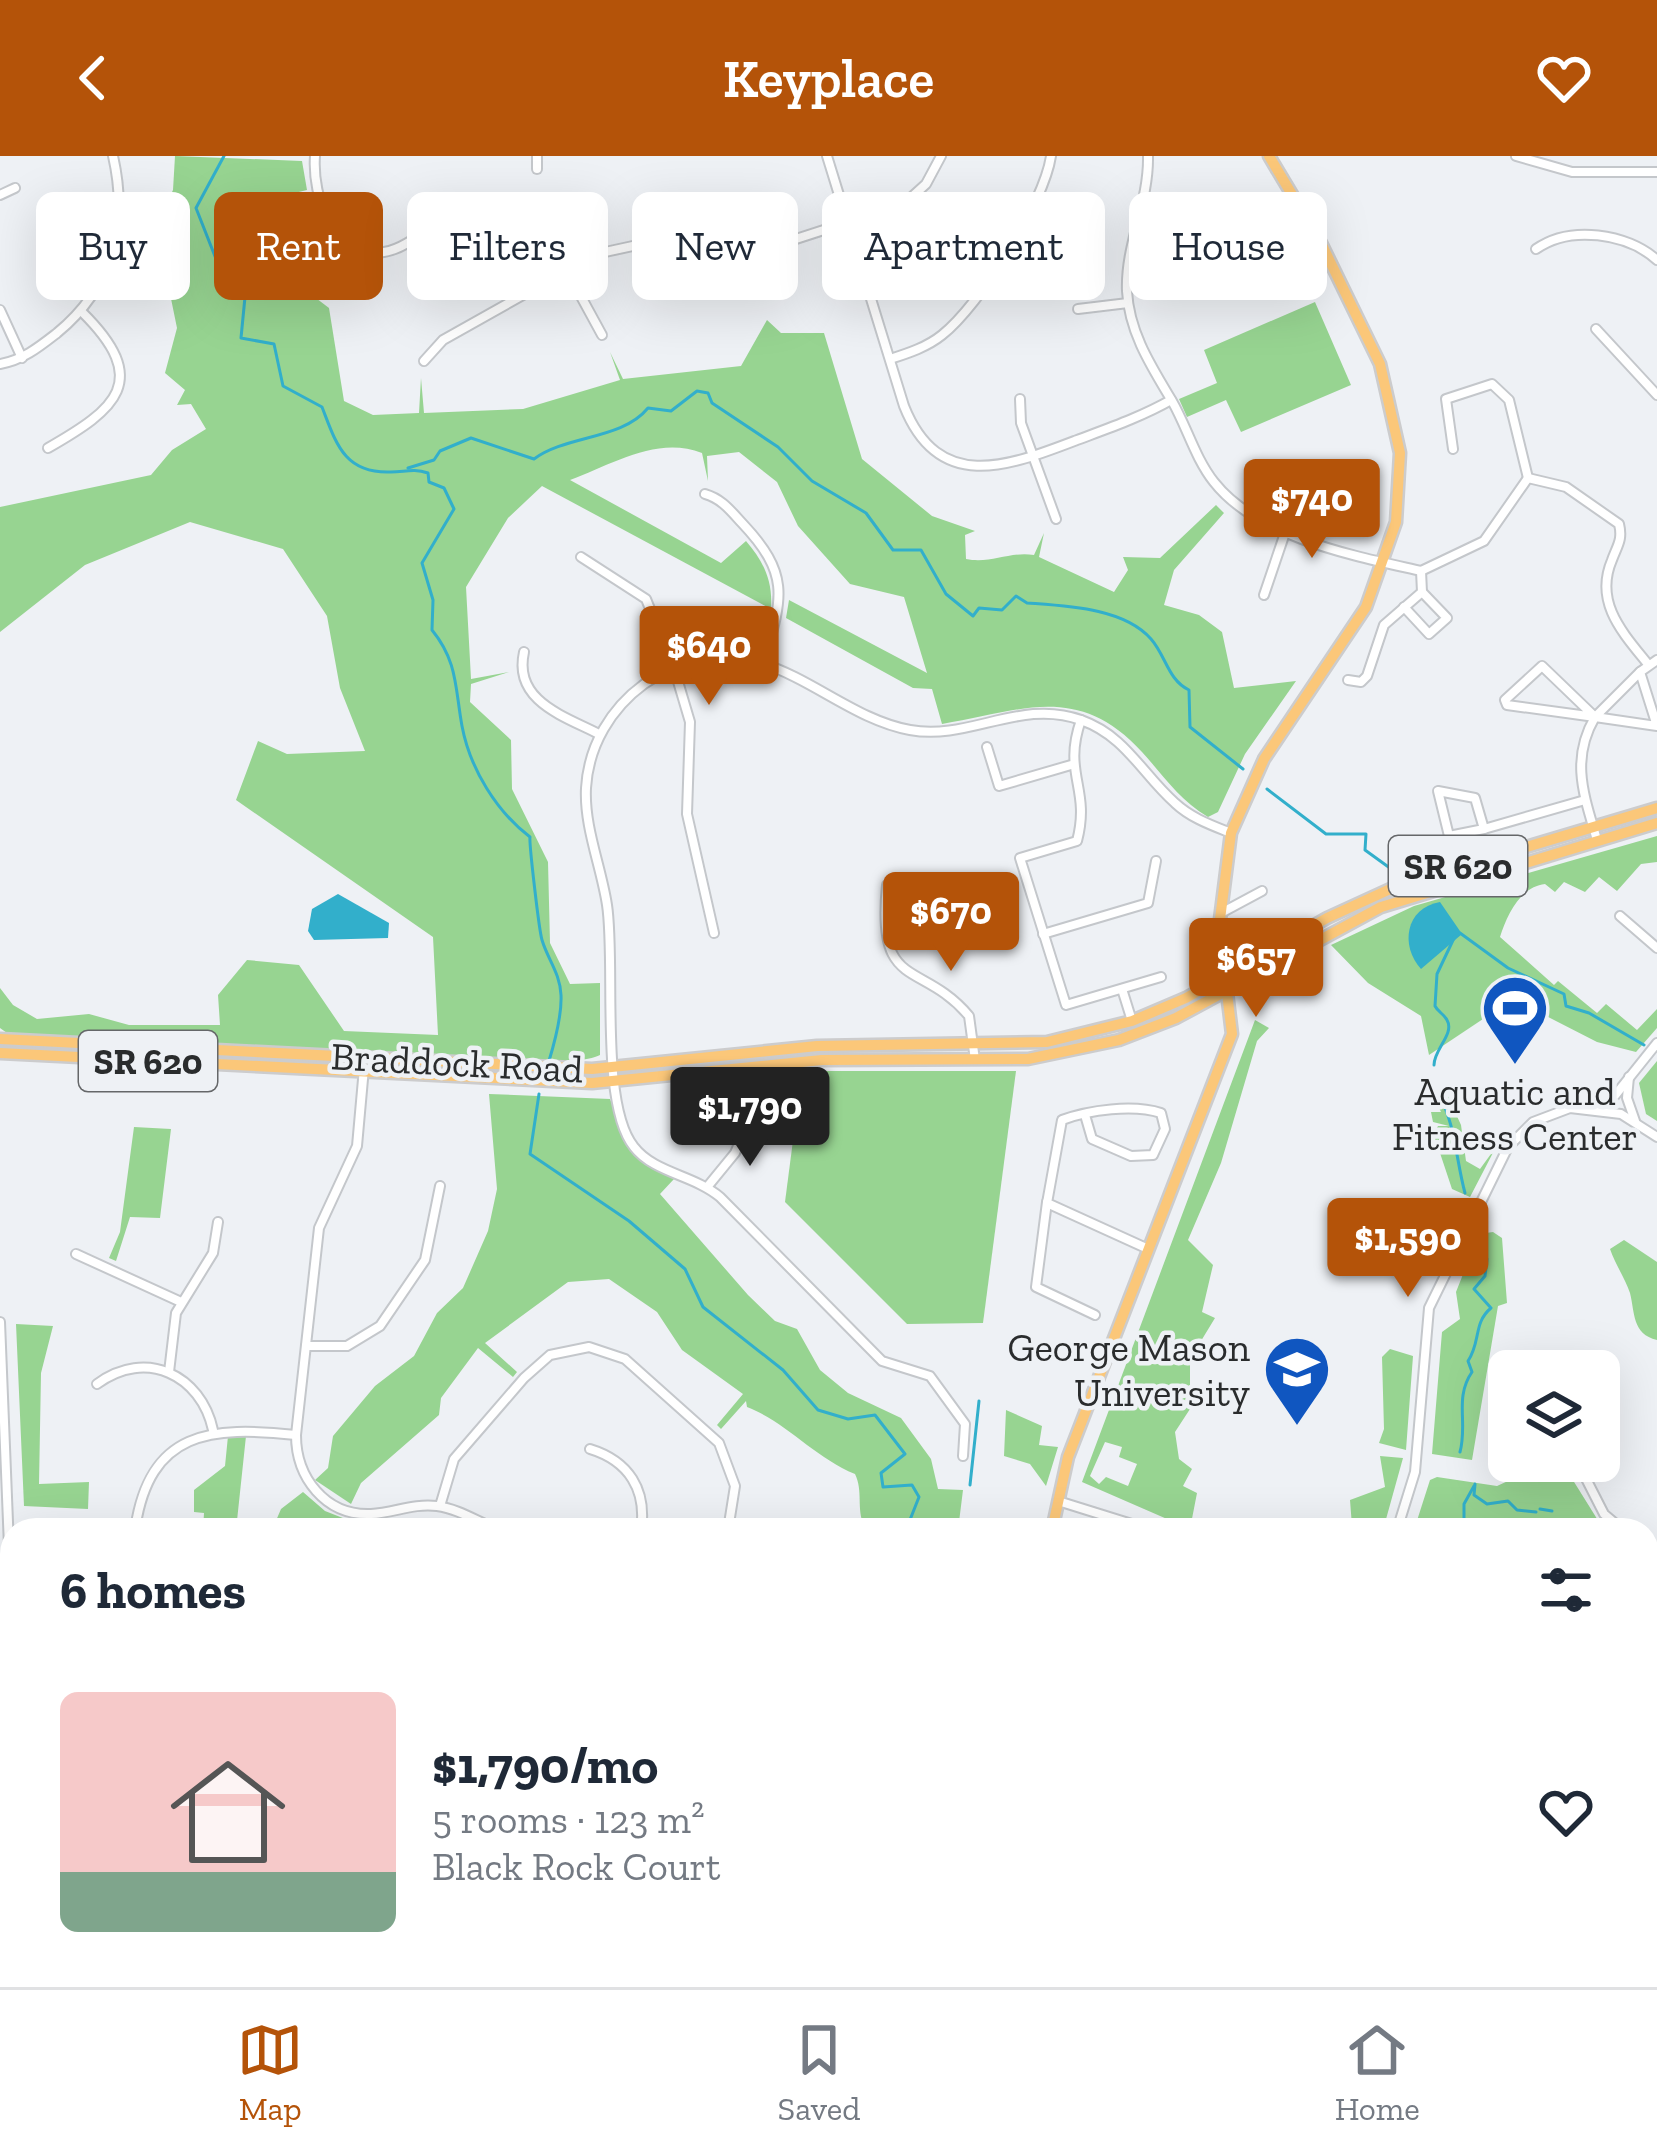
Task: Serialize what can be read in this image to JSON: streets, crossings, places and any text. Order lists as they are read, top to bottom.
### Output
{
  "streets": {
    "main road": ["SR 620", "Braddock Road"]
  },
  "places": {
    "sports": ["Aquatic and Fitness Center"],
    "school or university": ["George Mason University"]
  },
  "page": {
    "header": "Keyplace",
    "chip": [
      "Buy",
      "Rent",
      "Filters",
      "New",
      "Apartment",
      "House"
    ],
    "price": [
      "$740",
      "$640",
      "$670",
      "$657",
      "$1,790",
      "$1,590"
    ],
    "heading": "6 homes",
    "list": [
      {
        "name": "$1,790/mo",
        "note": "5 rooms · 123 m² · Black Rock Court"
      }
    ],
    "tabs": ["Map", "Saved", "Home"]
  }
}
